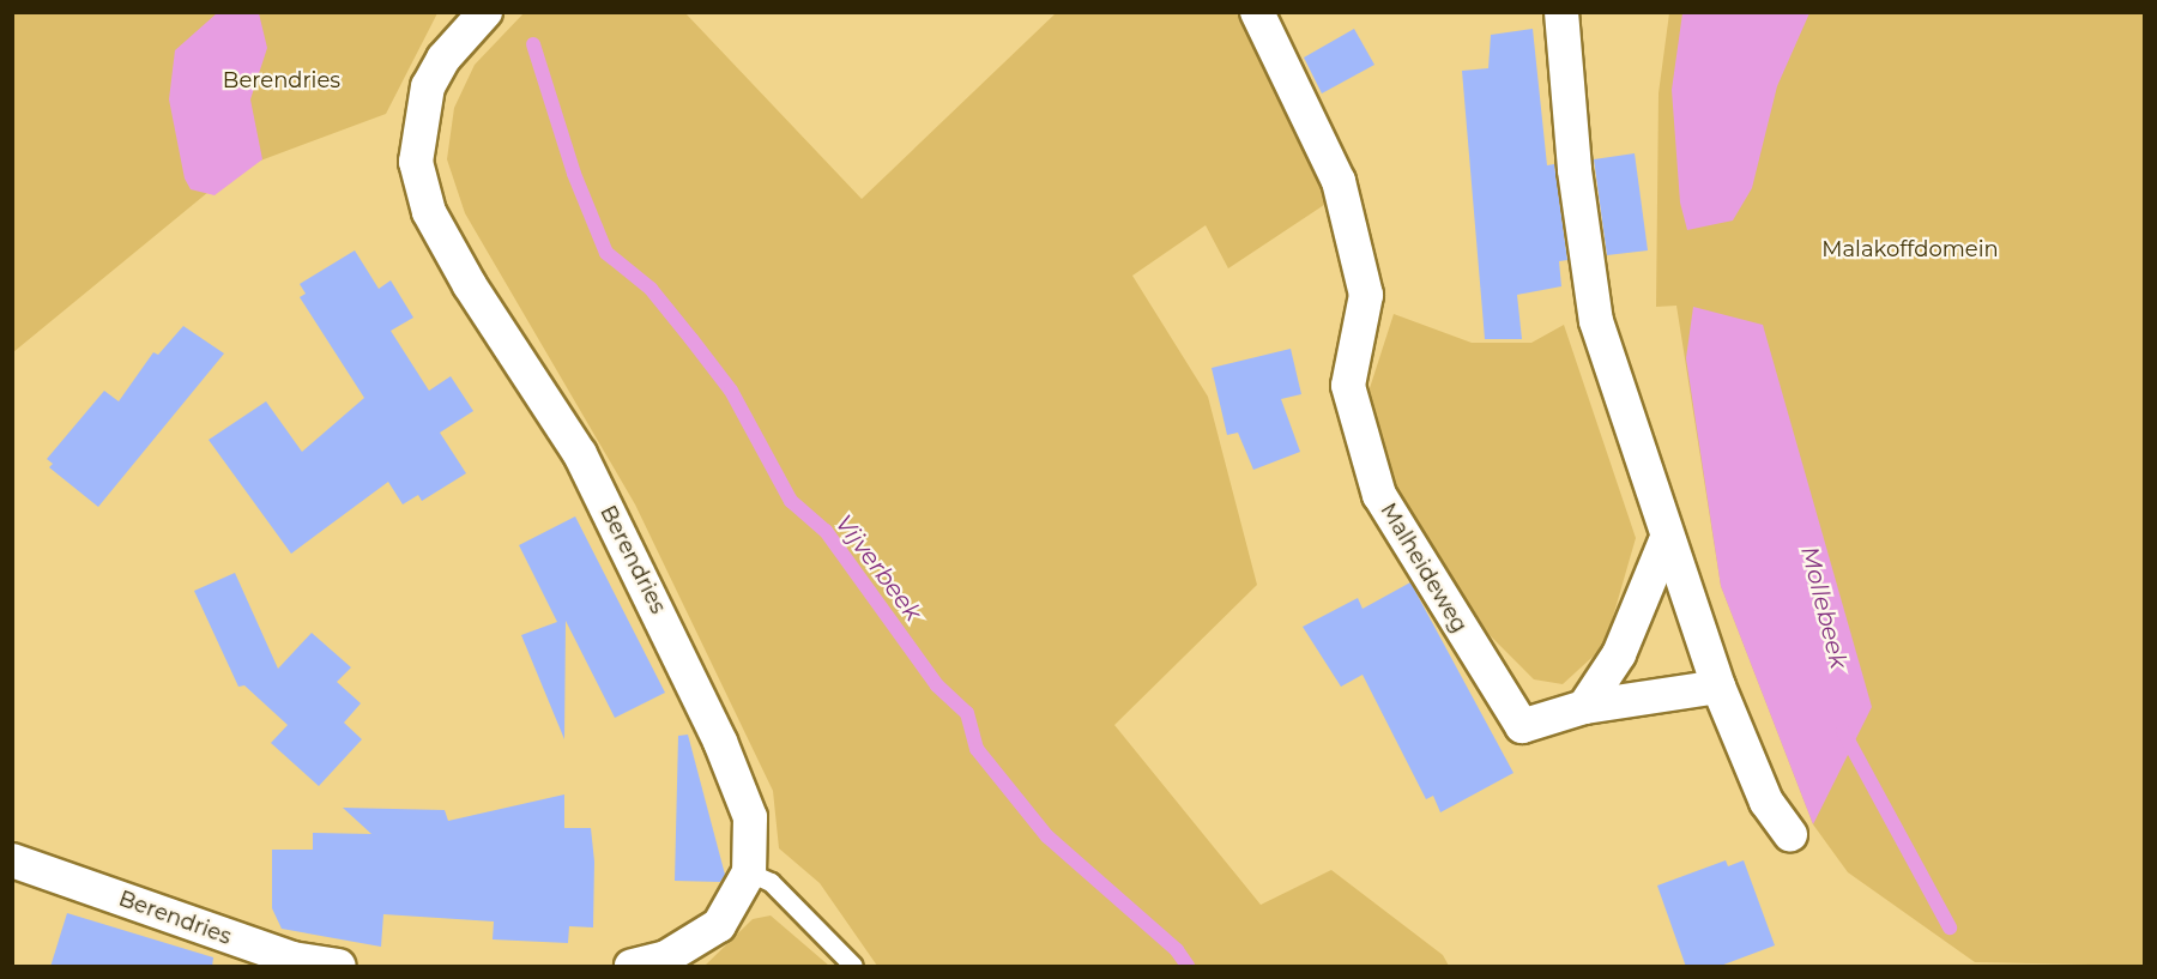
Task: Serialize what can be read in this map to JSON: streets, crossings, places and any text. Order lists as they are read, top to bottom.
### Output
{
  "streets": {
    "street": ["Berendries", "Malheideweg"]
  },
  "water": ["Vijverbeek", "Mollebeek"],
  "parks": ["Berendries", "Malakoffdomein"]
}
